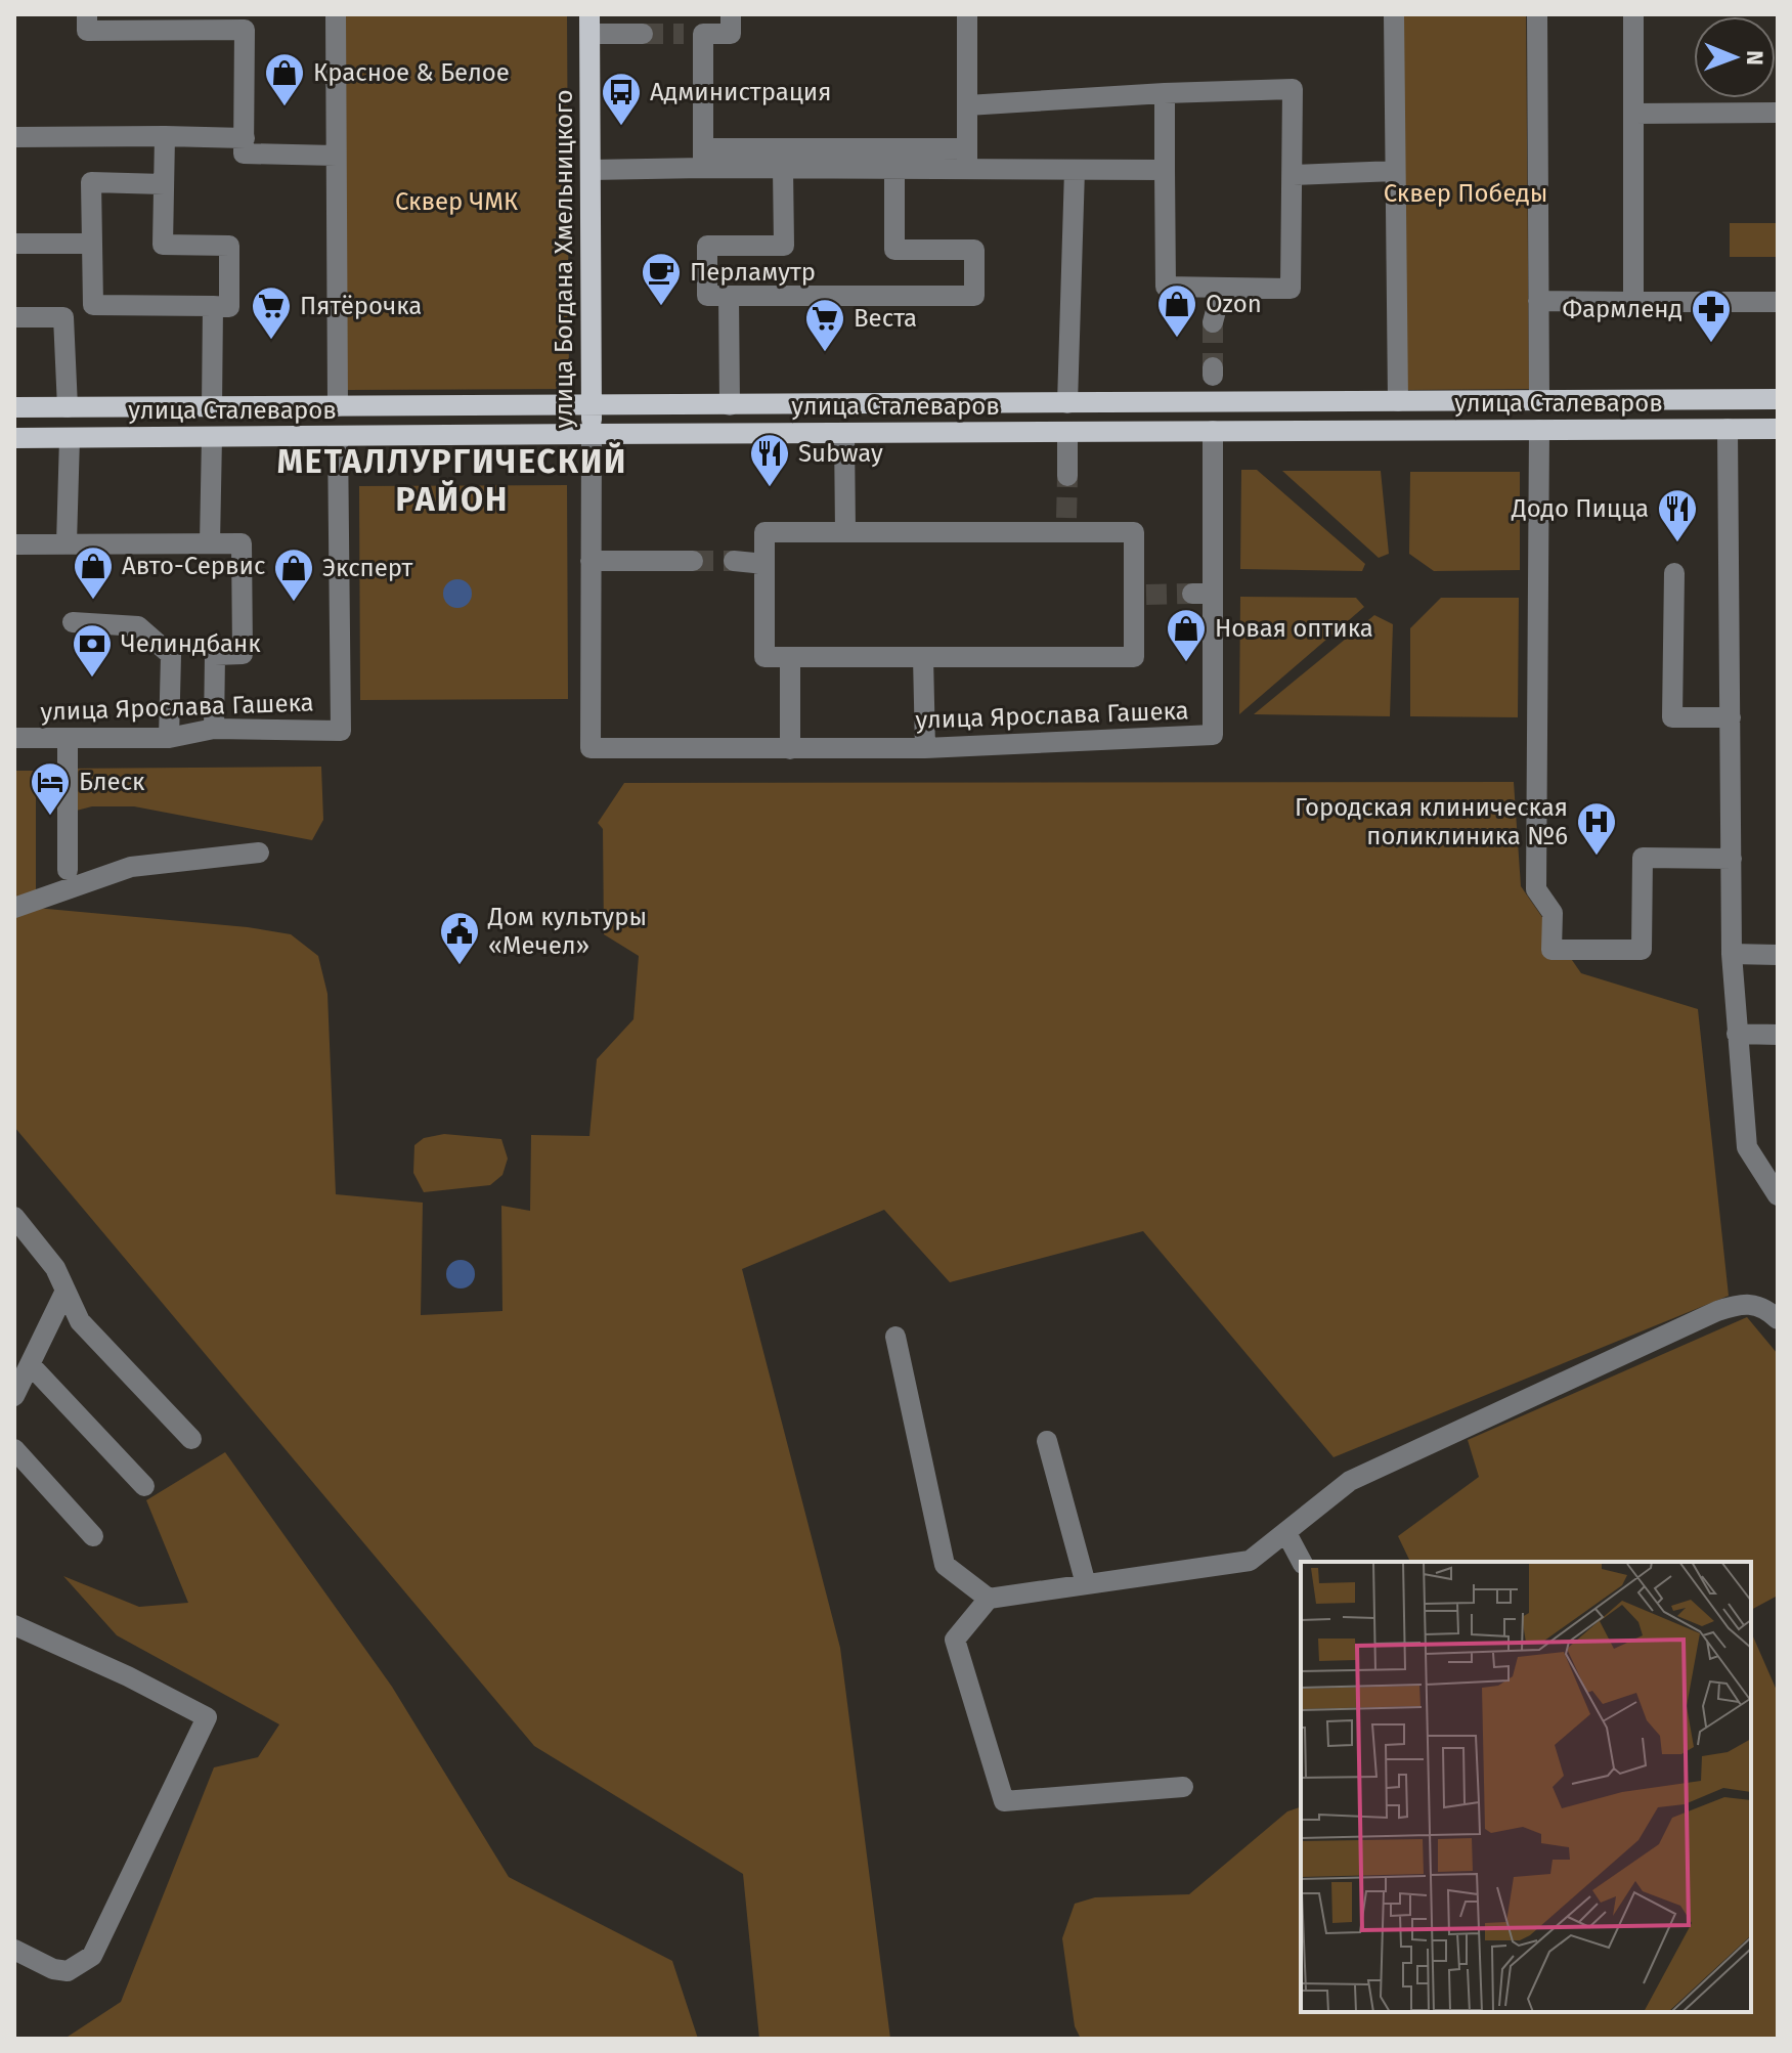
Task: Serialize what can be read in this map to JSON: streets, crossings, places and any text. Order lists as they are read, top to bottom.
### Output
{
  "streets": {
    "main road": ["улица Богдана Хмельницкого", "улица Сталеваров"],
    "street": ["улица Ярослава Гашека"]
  },
  "crossings": [
    ["улица Богдана Хмельницкого", "улица Сталеваров"],
    ["улица Богдана Хмельницкого", "улица Ярослава Гашека"],
    ["улица Сталеваров", "улица Ярослава Гашека"]
  ],
  "districts": ["МЕТАЛЛУРГИЧЕСКИЙ РАЙОН"],
  "parks": ["Сквер Победы", "Сквер ЧМК"],
  "places": {
    "shop": [
      "Красное & Белое",
      "Ozon",
      "Авто-Сервис",
      "Эксперт",
      "Новая оптика"
    ],
    "bus stop": ["Администрация"],
    "cafe": ["Перламутр"],
    "supermarket": ["Пятёрочка", "Веста"],
    "pharmacy": ["Фармленд"],
    "restaurant": ["Subway", "Додо Пицца"],
    "bank": ["Челиндбанк"],
    "hotel": ["Блеск"],
    "hospital": ["Городская клиническая поликлиника №6"],
    "public building": ["Дом культуры «Мечел»"]
  },
  "north": "right"
}
